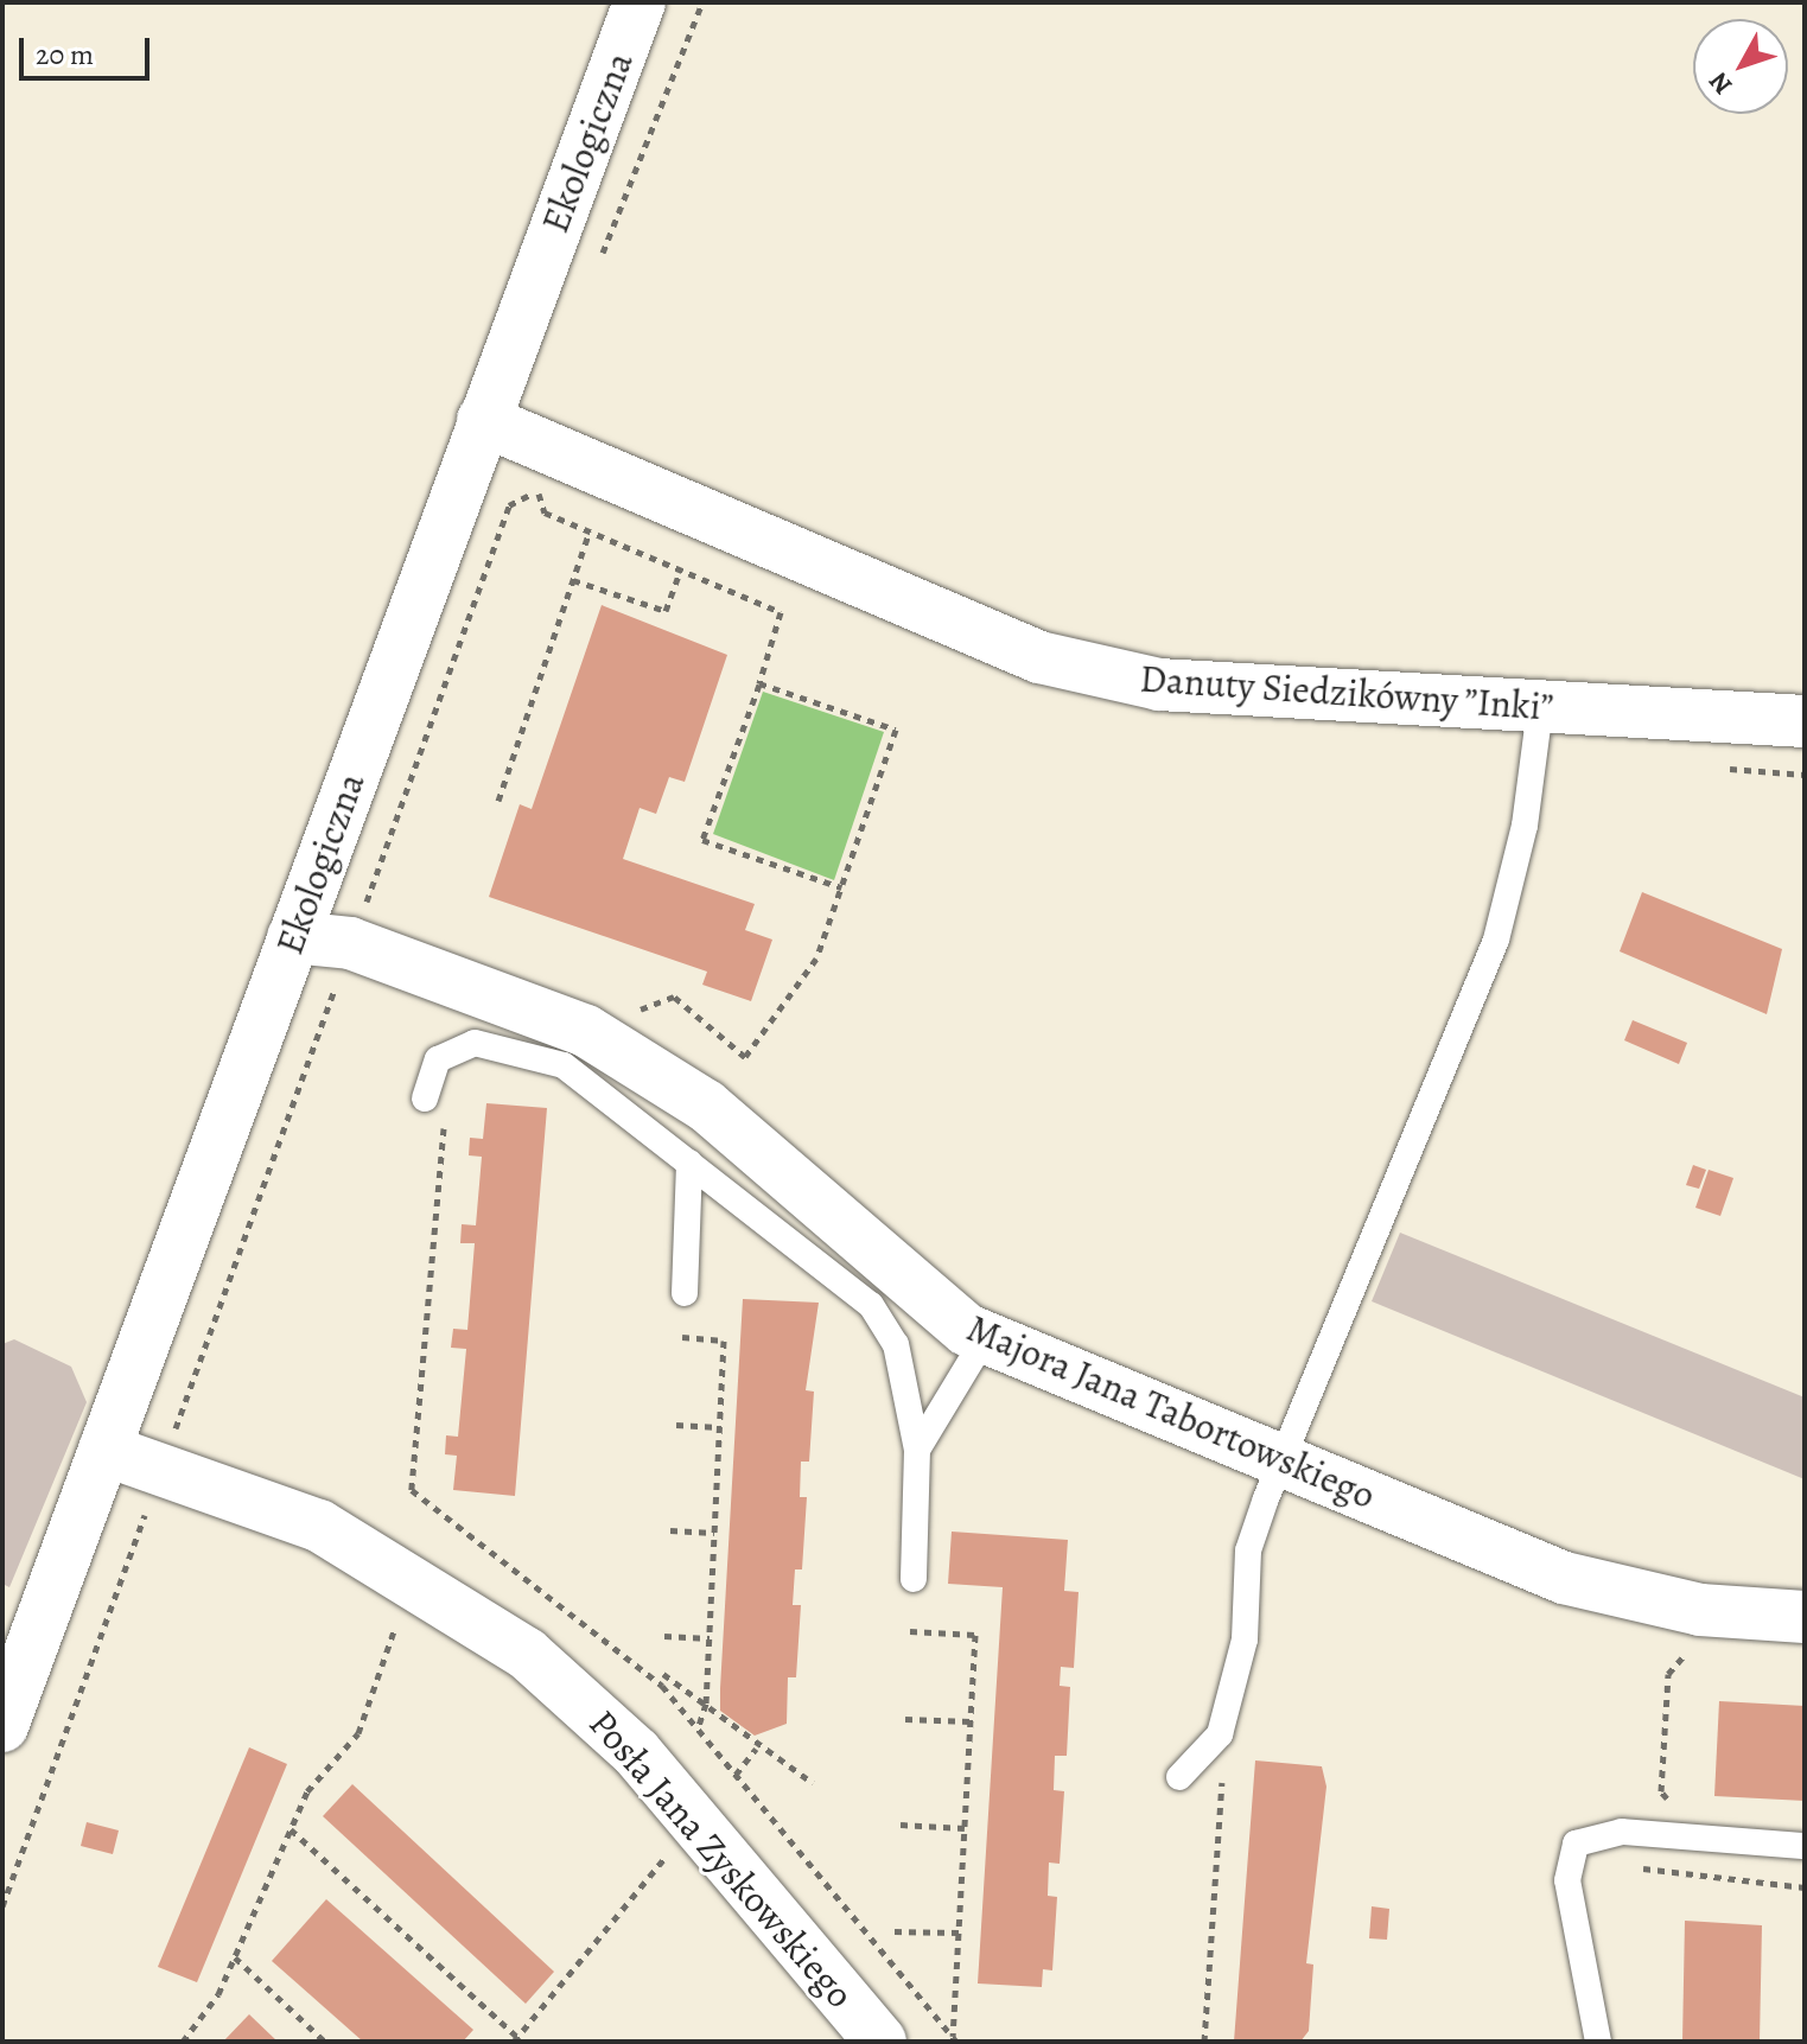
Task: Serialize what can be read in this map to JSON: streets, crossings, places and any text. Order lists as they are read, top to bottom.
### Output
{
  "streets": {
    "street": [
      "Ekologiczna",
      "Danuty Siedzikówny ”Inki”",
      "Majora Jana Tabortowskiego",
      "Posła Jana Zyskowskiego"
    ]
  },
  "crossings": [
    ["Ekologiczna", "Danuty Siedzikówny ”Inki”"],
    ["Ekologiczna", "Majora Jana Tabortowskiego"],
    ["Ekologiczna", "Posła Jana Zyskowskiego"]
  ],
  "scale_bar": "20 m",
  "north": "bottom left"
}
